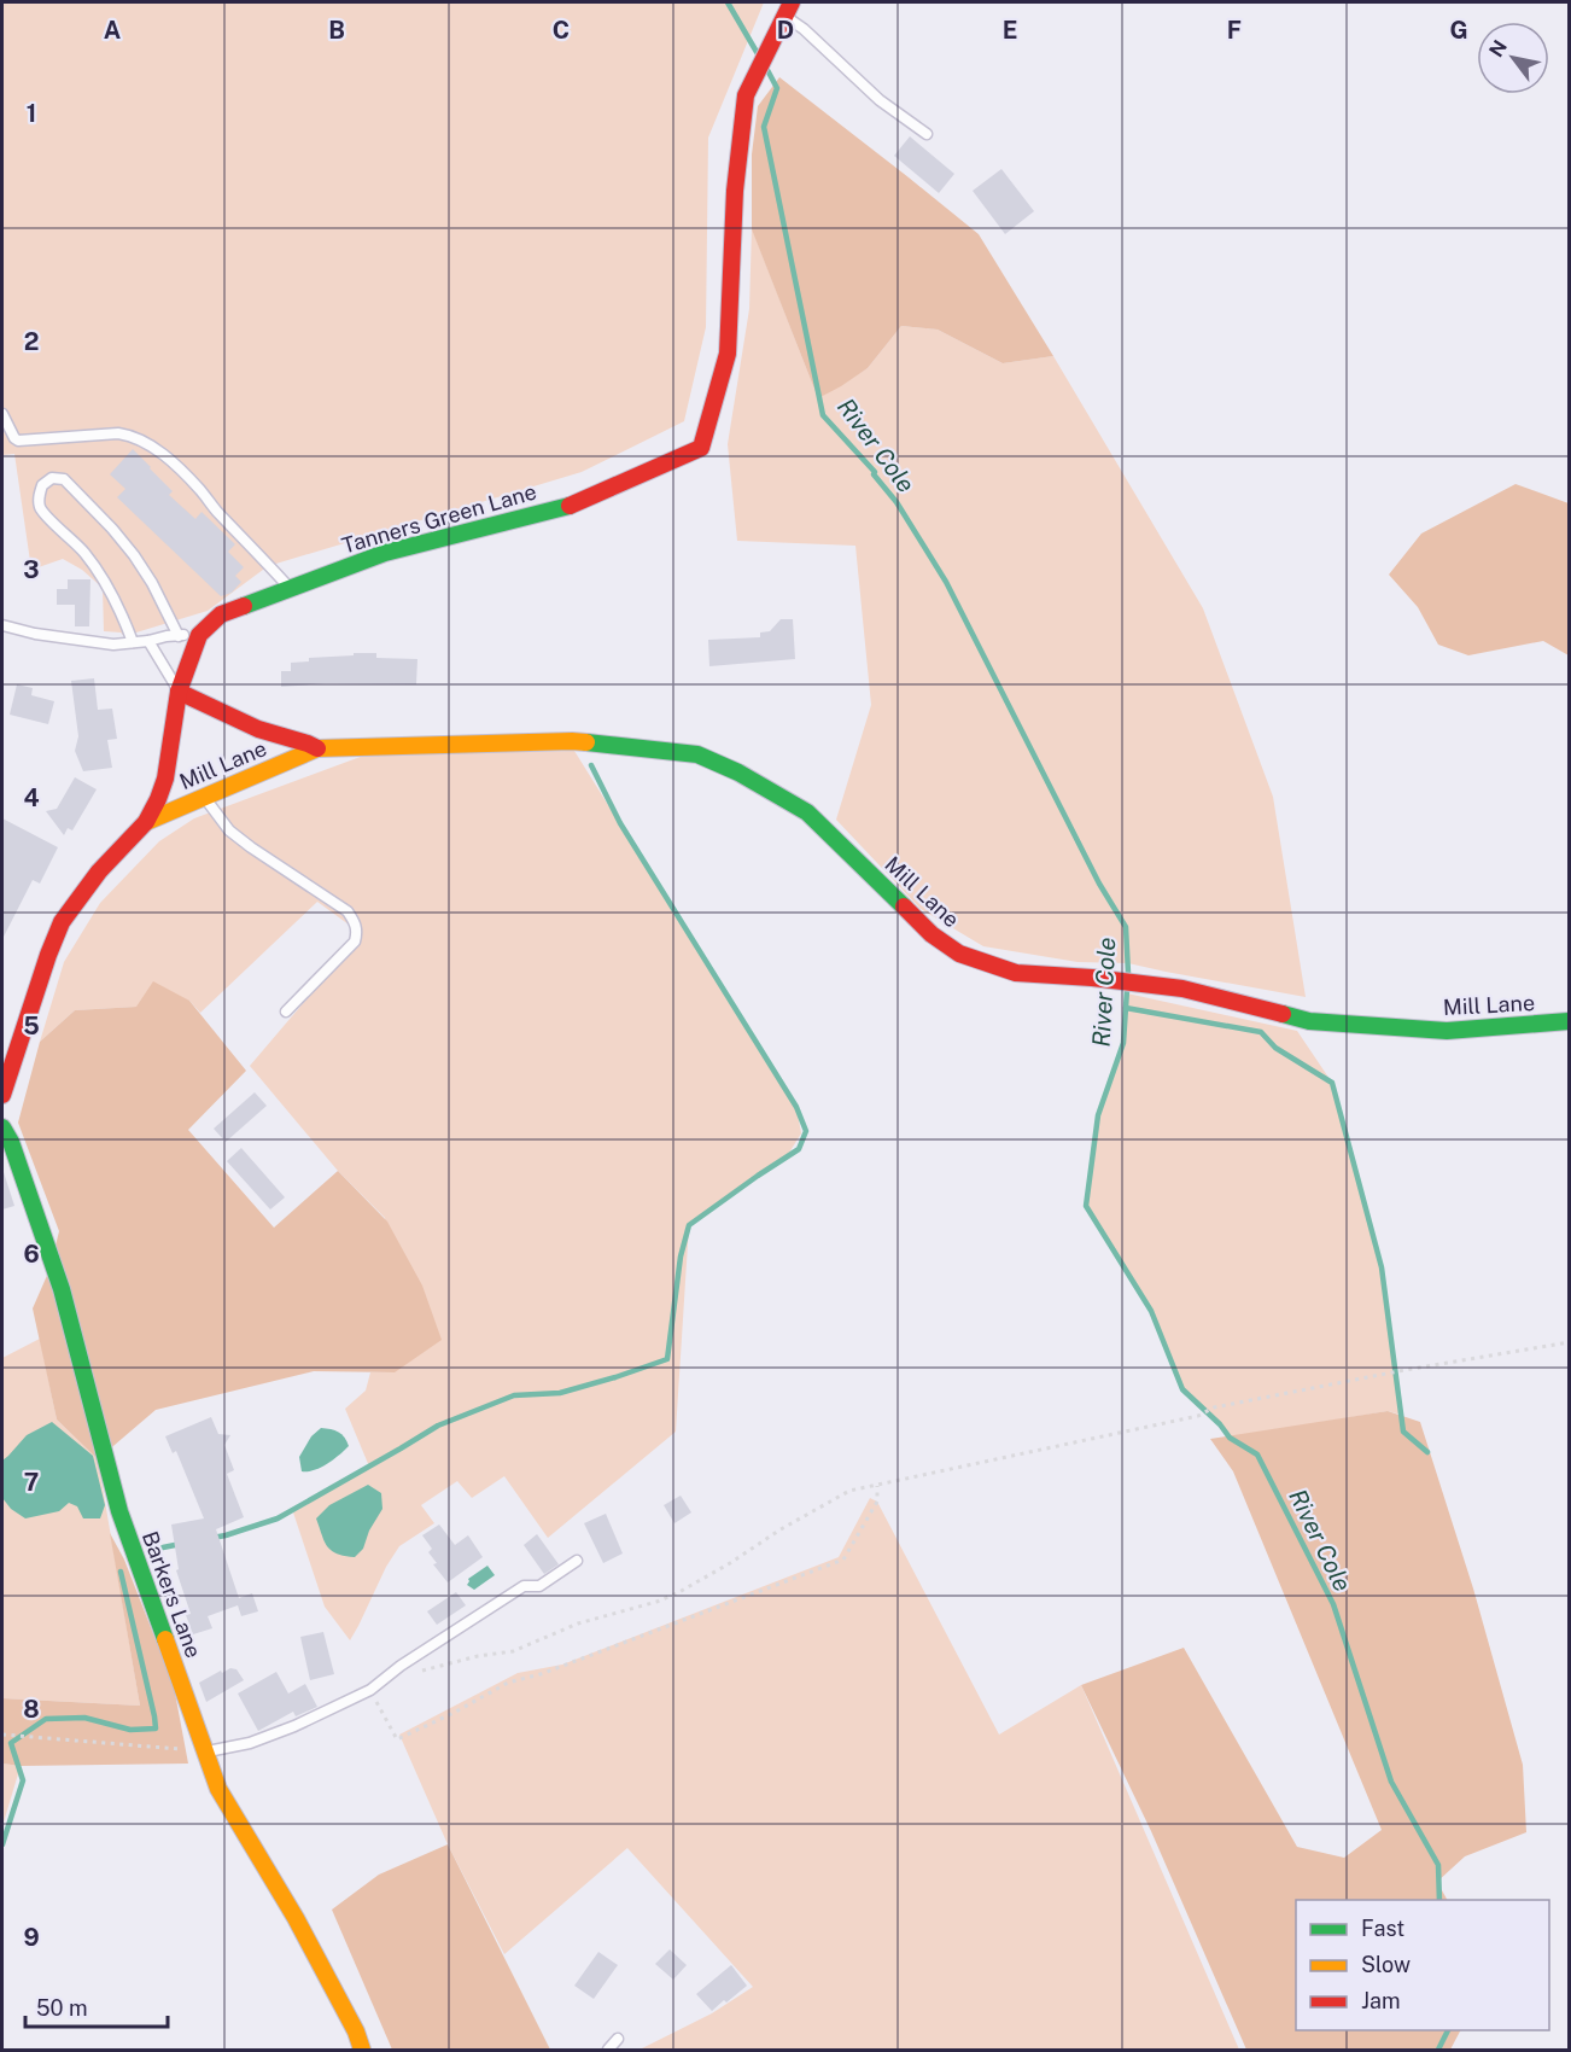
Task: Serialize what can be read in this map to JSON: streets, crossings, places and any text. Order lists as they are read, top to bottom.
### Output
{
  "streets": {
    "street": ["Tanners Green Lane", "Mill Lane", "Barkers Lane"]
  },
  "water": ["River Cole"],
  "legend": ["Fast", "Slow", "Jam"],
  "scale_bar": "50 m",
  "north": "top left",
  "grid": {
    "columns": [
      "A",
      "B",
      "C",
      "D",
      "E",
      "F",
      "G"
    ],
    "rows": [
      "1",
      "2",
      "3",
      "4",
      "5",
      "6",
      "7",
      "8",
      "9"
    ]
  }
}
